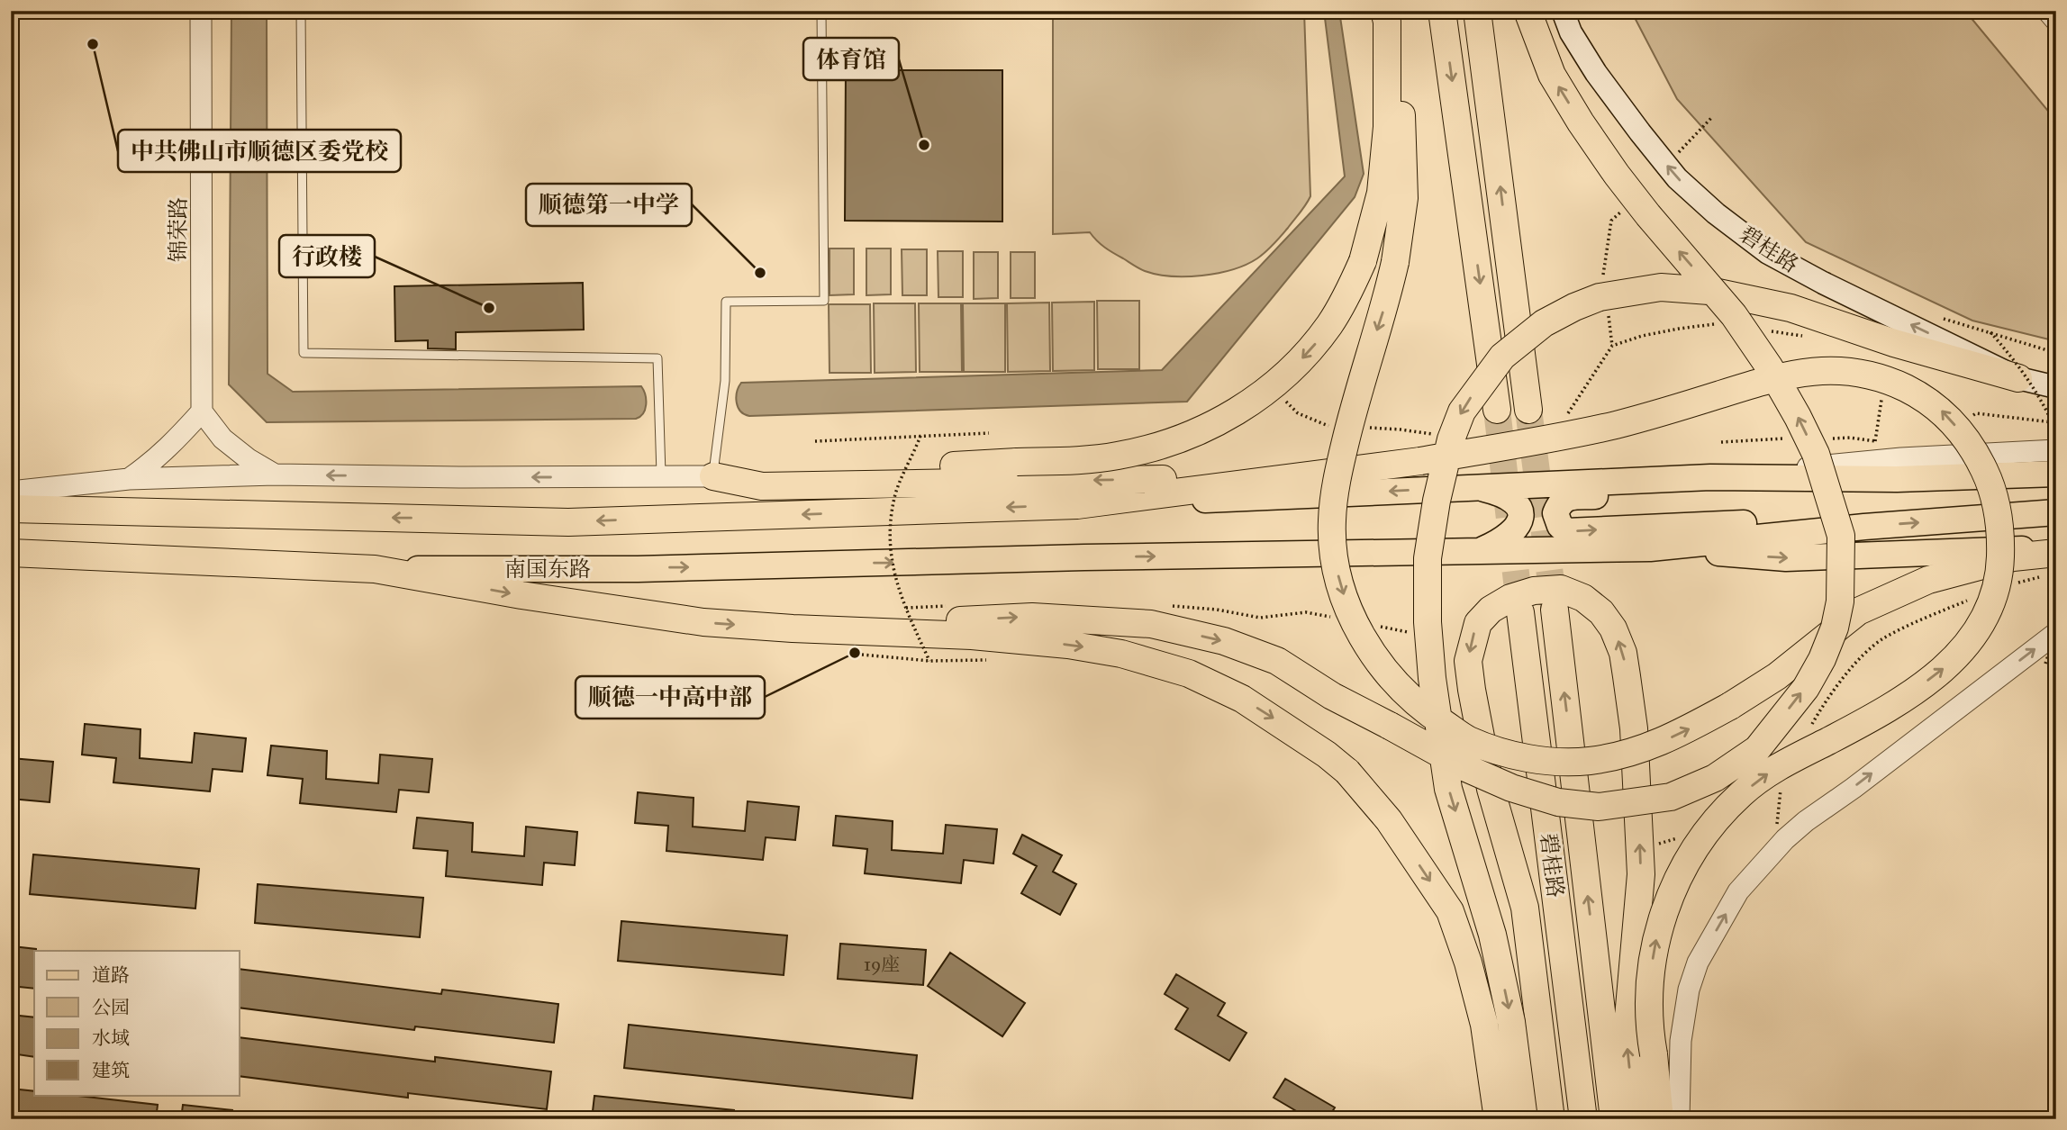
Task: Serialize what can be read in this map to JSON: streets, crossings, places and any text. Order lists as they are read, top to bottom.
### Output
{
  "streets": {
    "highway": ["碧桂路", "南国东路"],
    "street": ["锦荣路"]
  },
  "one_way": ["碧桂路"],
  "places": [
    "中共佛山市顺德区委党校",
    "体育馆",
    "顺德第一中学",
    "行政楼",
    "顺德一中高中部"
  ],
  "house_numbers": ["19座"],
  "legend": [
    "道路",
    "公园",
    "水域",
    "建筑"
  ]
}
